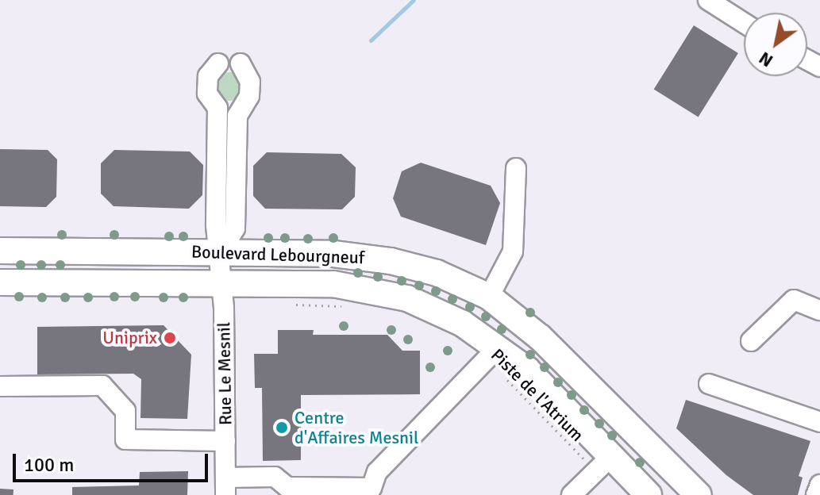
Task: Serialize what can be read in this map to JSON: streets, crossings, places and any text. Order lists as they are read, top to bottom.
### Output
{
  "streets": {
    "main road": ["Boulevard Lebourgneuf"],
    "street": ["Rue Le Mesnil"],
    "path": ["Piste de l'Atrium"]
  },
  "crossings": [
    ["Boulevard Lebourgneuf", "Rue Le Mesnil"],
    ["Boulevard Lebourgneuf", "Piste de l'Atrium"]
  ],
  "places": ["Uniprix", "Centre d'Affaires Mesnil"],
  "scale_bar": "100 m",
  "north": "bottom left"
}
